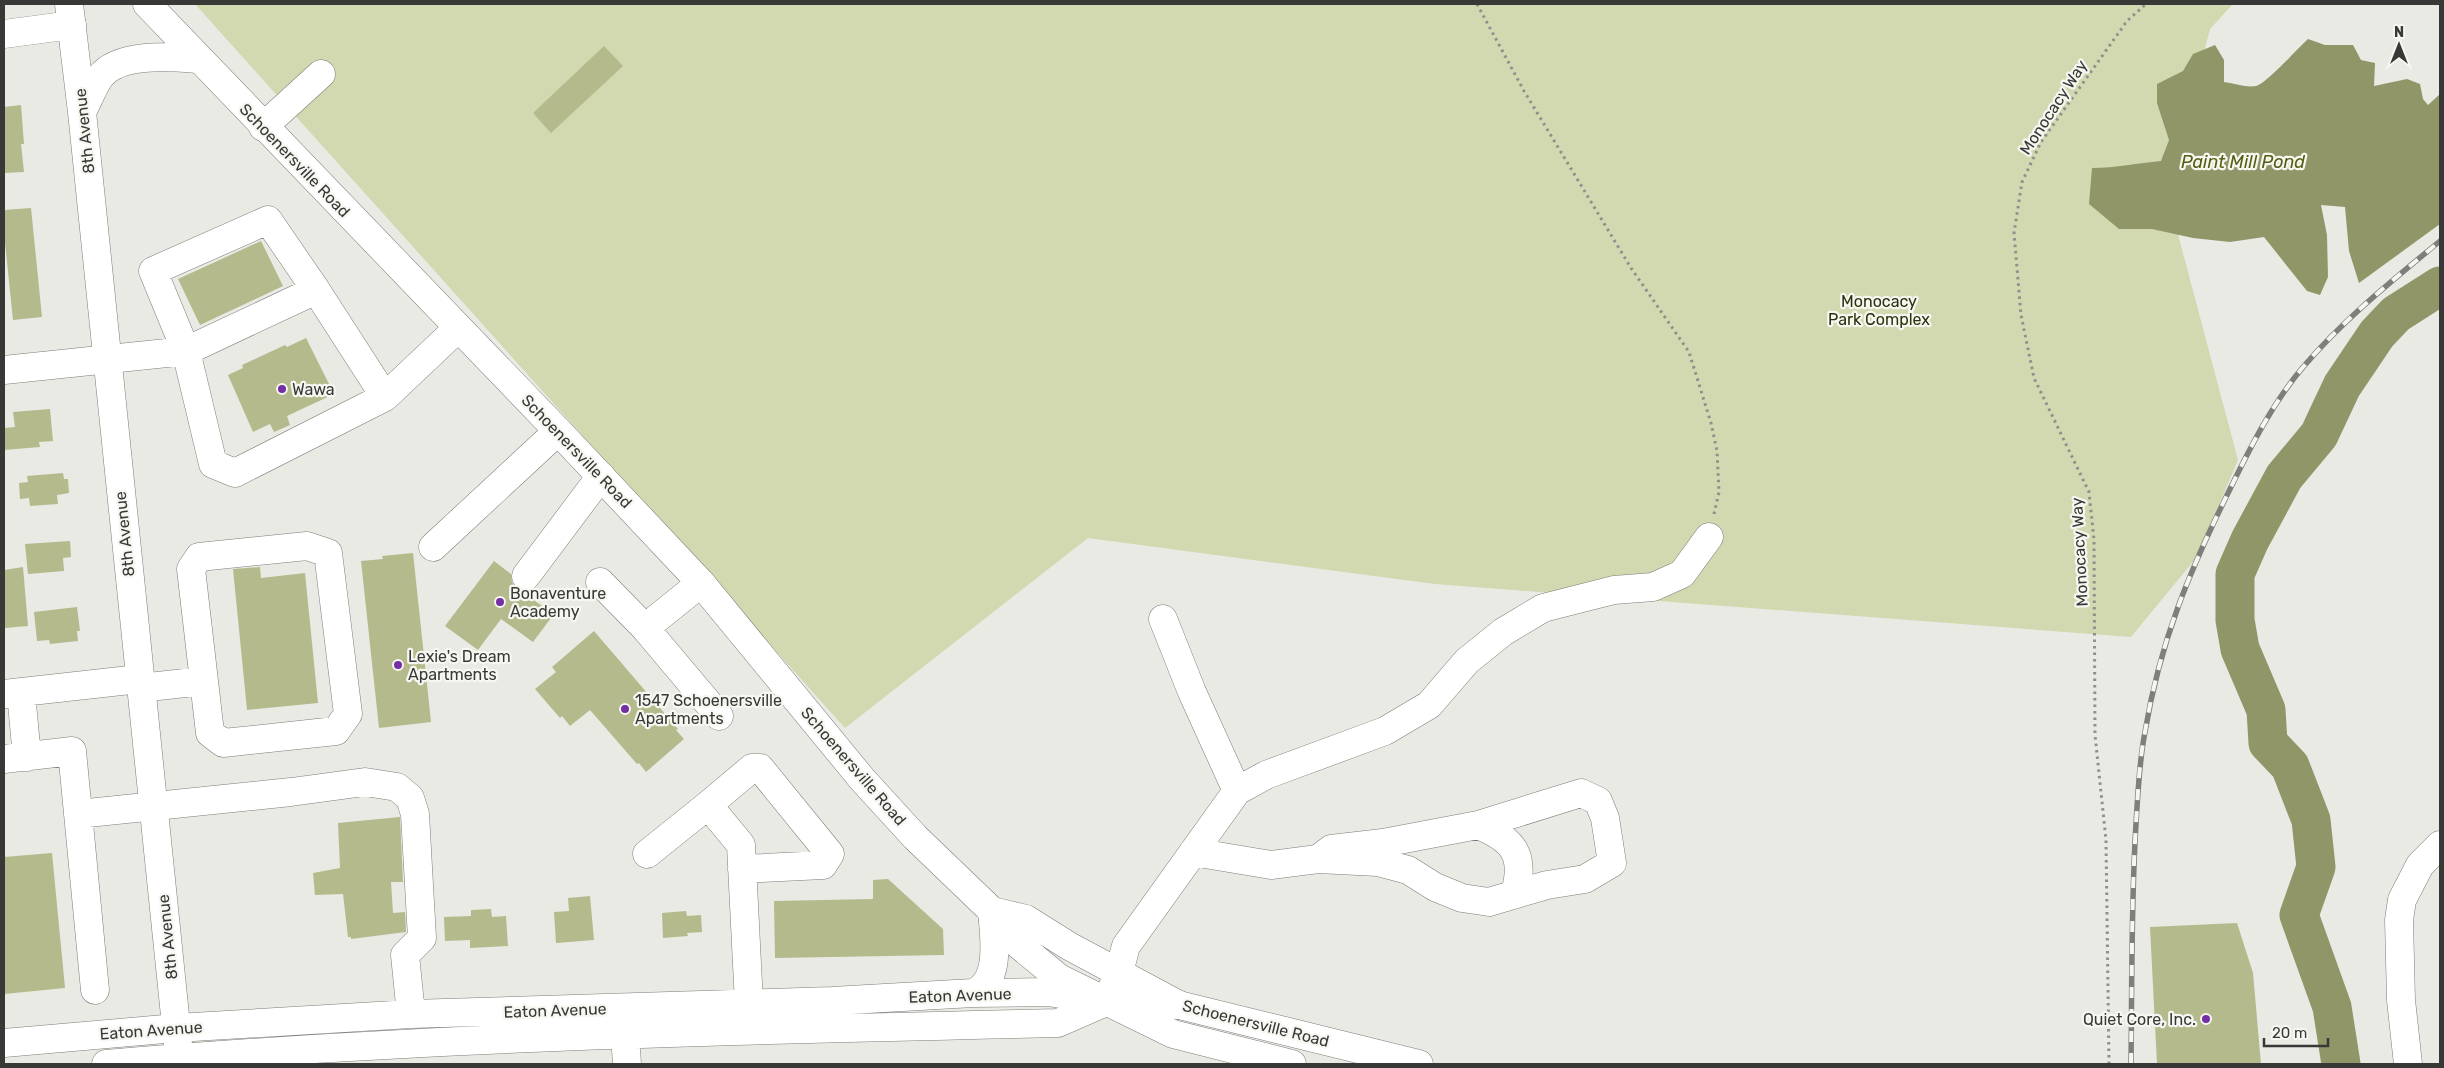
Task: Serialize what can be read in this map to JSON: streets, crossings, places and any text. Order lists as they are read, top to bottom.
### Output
{
  "streets": {
    "main road": ["8th Avenue", "Schoenersville Road", "Eaton Avenue"],
    "path": ["Monocacy Way"]
  },
  "crossings": [
    ["8th Avenue", "Eaton Avenue"],
    ["Schoenersville Road", "Eaton Avenue"]
  ],
  "water": ["Paint Mill Pond"],
  "parks": ["Monocacy Park Complex"],
  "places": [
    "Wawa",
    "Bonaventure Academy",
    "Lexie's Dream Apartments",
    "1547 Schoenersville Apartments",
    "Quiet Core, Inc."
  ],
  "scale_bar": "20 m",
  "north": "top"
}
